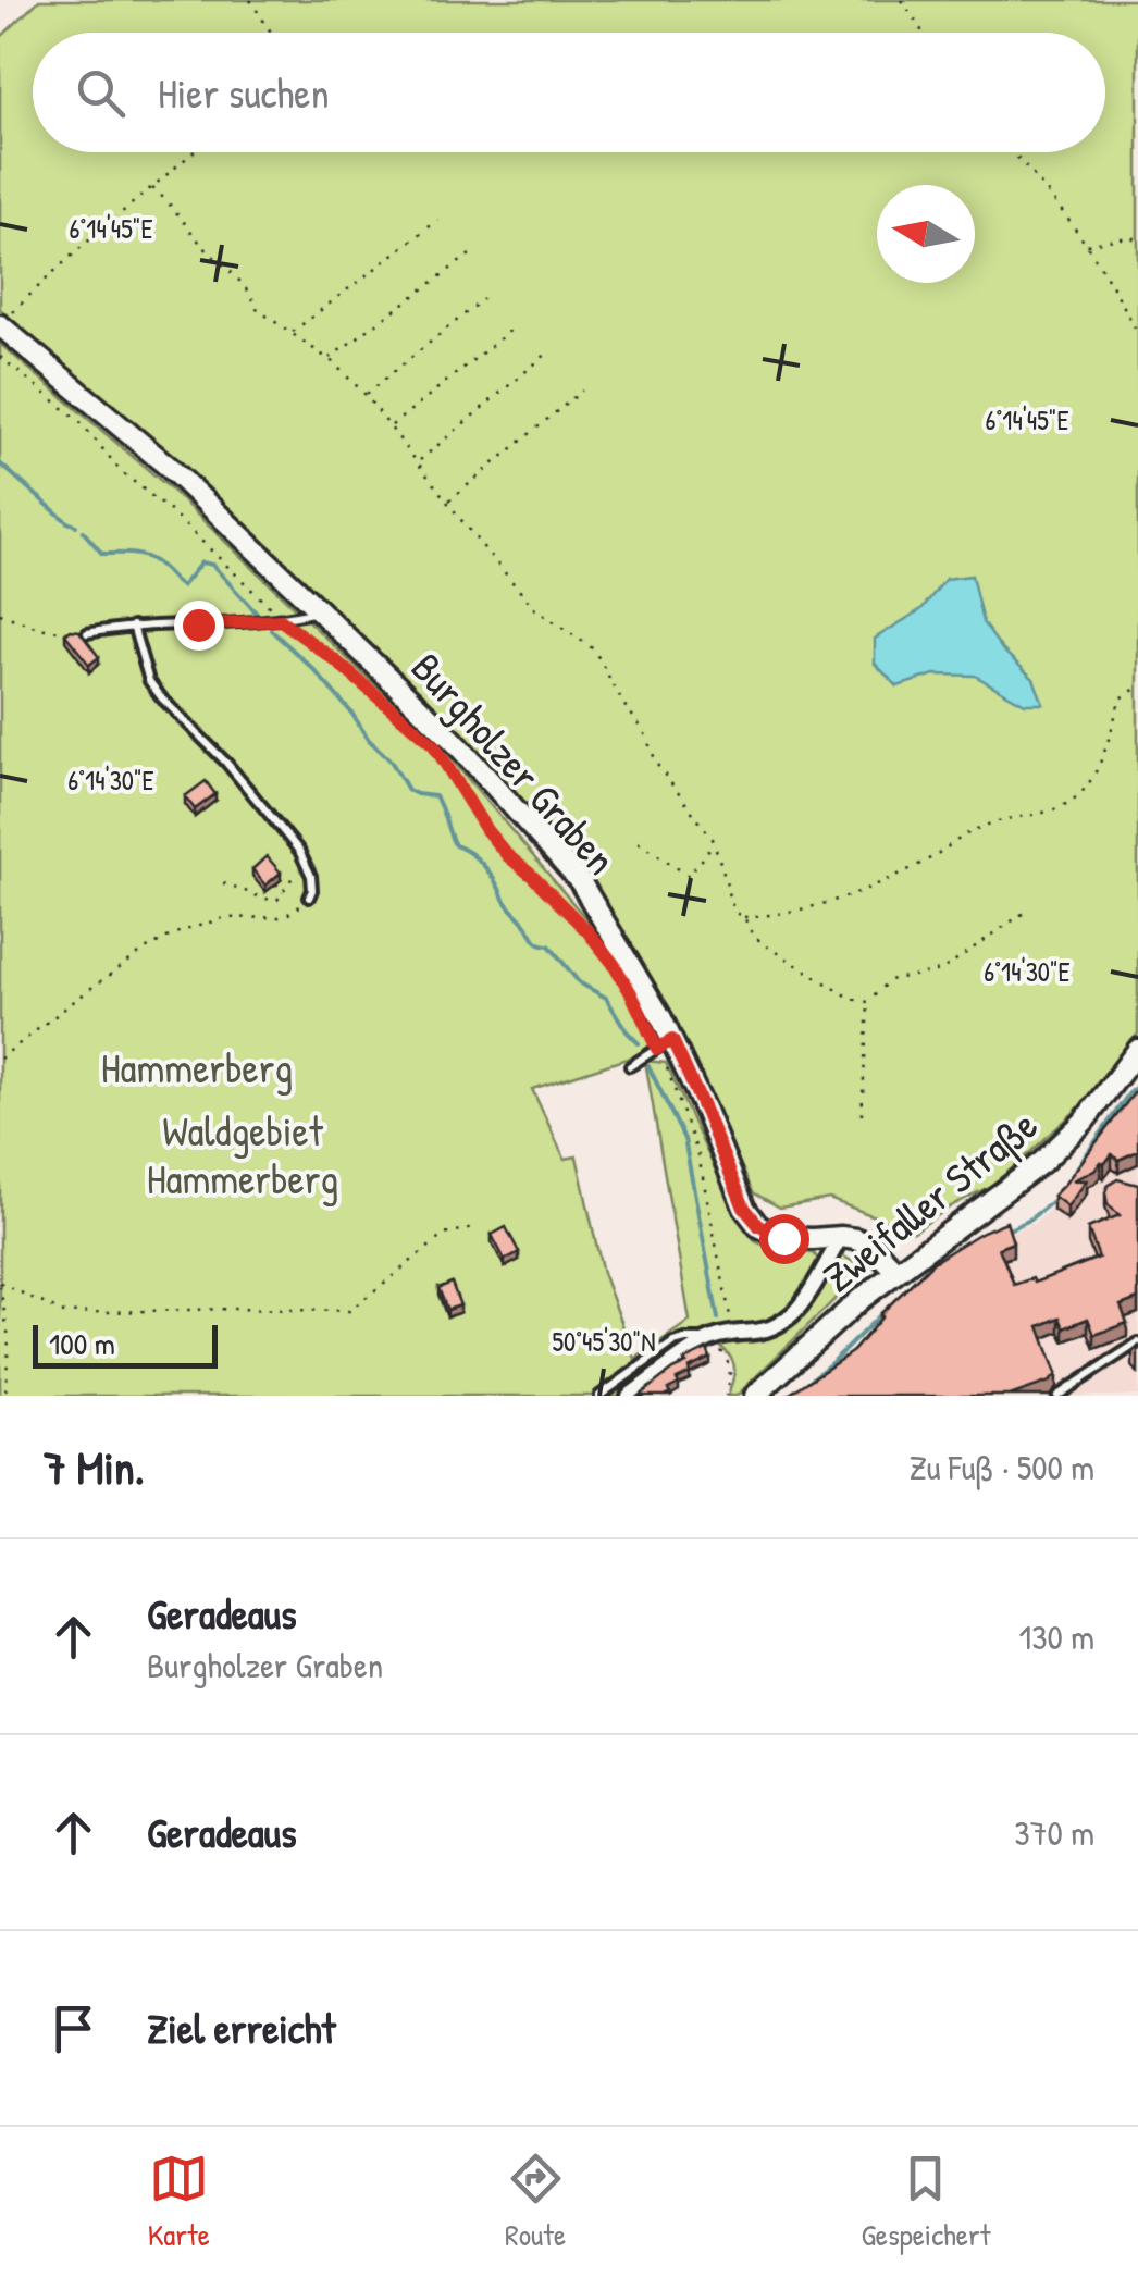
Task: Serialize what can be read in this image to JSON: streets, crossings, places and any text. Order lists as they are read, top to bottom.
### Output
{
  "streets": {
    "main road": ["Burgholzer Graben", "Zweifaller Straße"]
  },
  "crossings": [
    ["Burgholzer Graben", "Zweifaller Straße"]
  ],
  "parks": ["Hammerberg", "Waldgebiet Hammerberg"],
  "scale_bar": "100 m",
  "north": "left",
  "page": {
    "search": "Hier suchen",
    "scale": "100 m",
    "heading": ["7 Min.", "Zu Fuß · 500 m"],
    "list": [
      ["Geradeaus", "Burgholzer Graben", "130 m"],
      ["Geradeaus", "370 m"],
      "Ziel erreicht"
    ],
    "nav": ["Karte", "Route", "Gespeichert"]
  },
  "coordinates": ["6°14'45\"E", "6°14'30\"E", "50°45'30\"N"]
}
